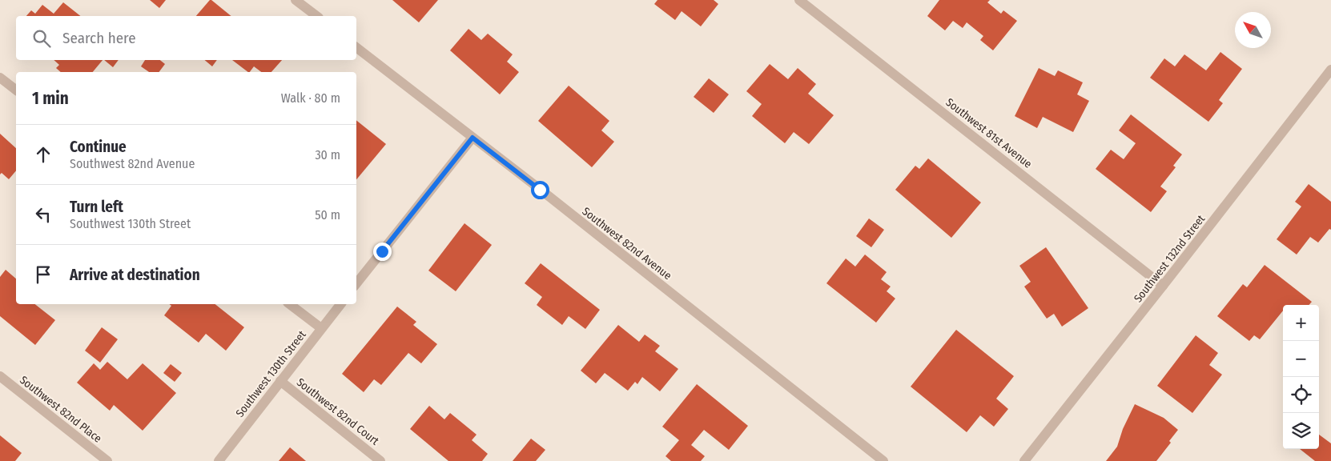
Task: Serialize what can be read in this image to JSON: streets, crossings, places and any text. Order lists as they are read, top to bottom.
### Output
{
  "streets": {
    "street": [
      "Southwest 81st Avenue",
      "Southwest 82nd Avenue",
      "Southwest 132nd Street",
      "Southwest 130th Street",
      "Southwest 82nd Place",
      "Southwest 82nd Court"
    ]
  },
  "crossings": [
    ["Southwest 81st Avenue", "Southwest 132nd Street"],
    ["Southwest 130th Street", "Southwest 82nd Court"]
  ],
  "north": "top left",
  "page": {
    "search": "Search here",
    "heading": ["1 min", "Walk · 80 m"],
    "list": [
      ["Continue", "Southwest 82nd Avenue", "30 m"],
      ["Turn left", "Southwest 130th Street", "50 m"],
      "Arrive at destination"
    ],
    "map_buttons": ["+", "−"]
  }
}
